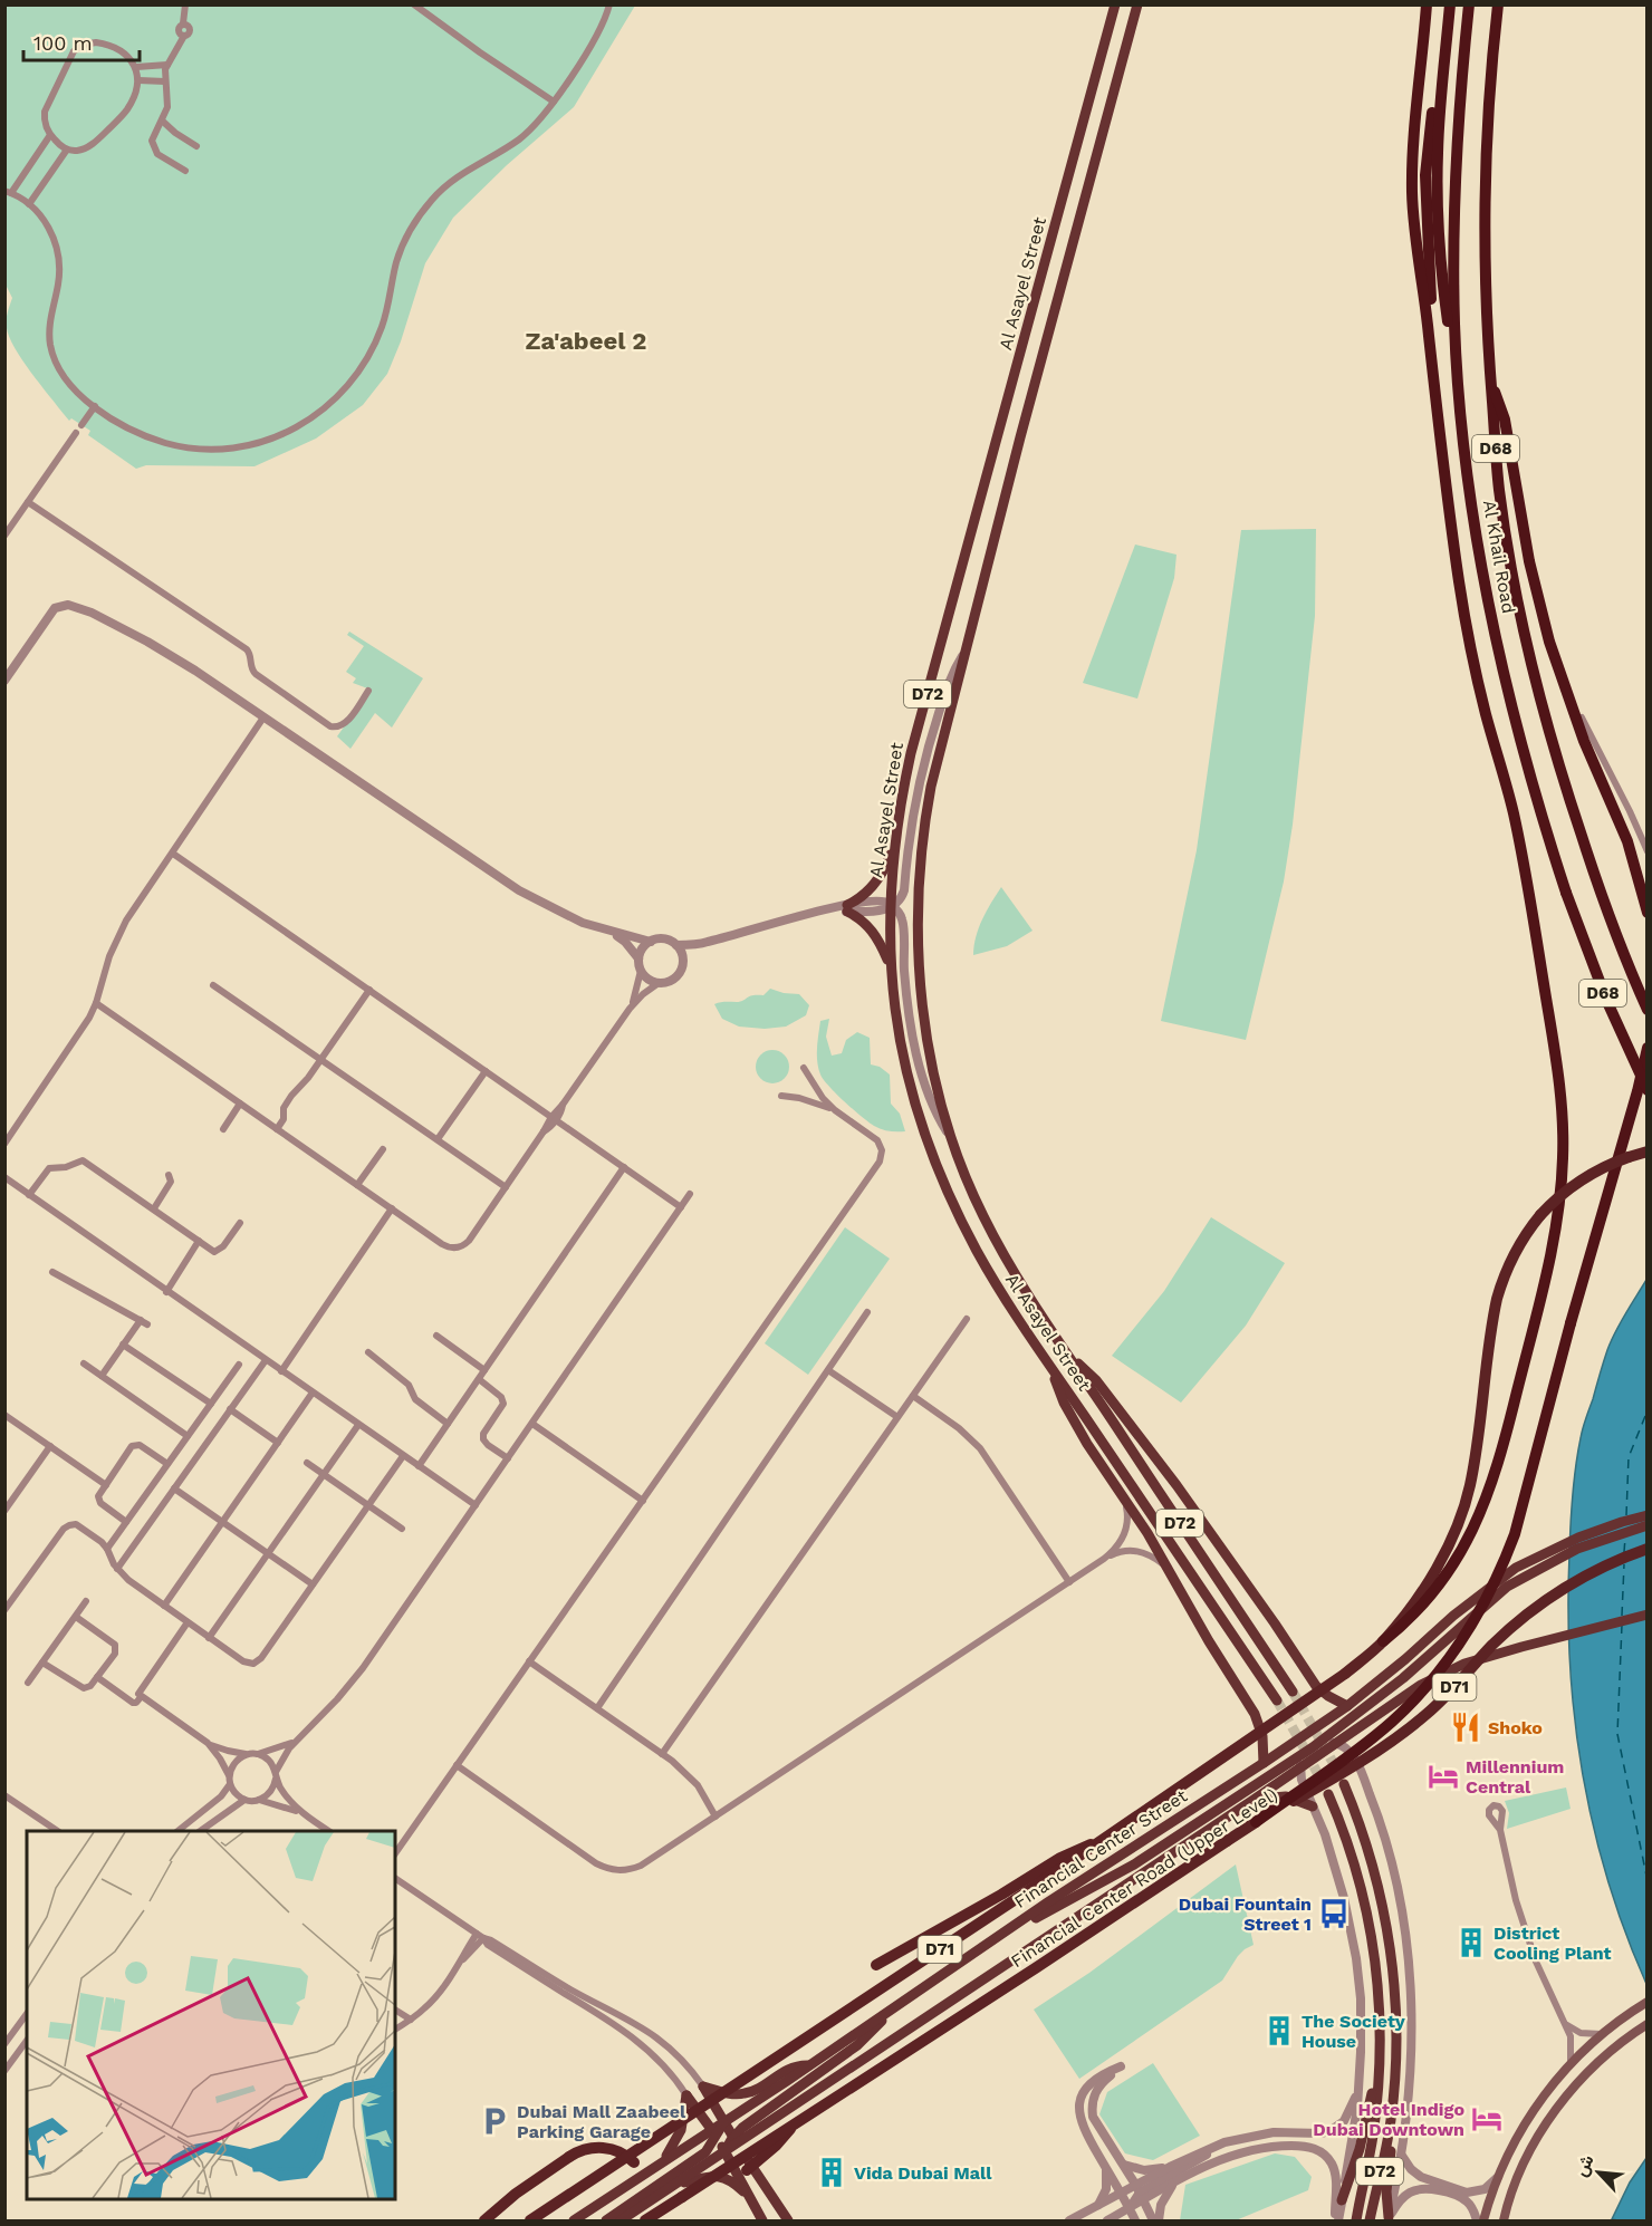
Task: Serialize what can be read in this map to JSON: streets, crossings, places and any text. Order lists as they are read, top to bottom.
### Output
{
  "streets": {
    "highway": [
      "D68",
      "Al Khail Road",
      "D71",
      "Financial Center Road (Upper Level)"
    ],
    "main road": ["Al Asayel Street", "D72", "Financial Center Street"]
  },
  "crossings": [
    ["Al Asayel Street", "D72"]
  ],
  "districts": ["Za'abeel 2"],
  "places": {
    "restaurant": ["Shoko"],
    "hotel": ["Millennium Central", "Hotel Indigo Dubai Downtown"],
    "bus stop": ["Dubai Fountain Street 1"],
    "building": ["District Cooling Plant", "The Society House", "Vida Dubai Mall"],
    "parking": ["Dubai Mall Zaabeel Parking Garage"]
  },
  "scale_bar": "100 m",
  "north": "top left"
}
